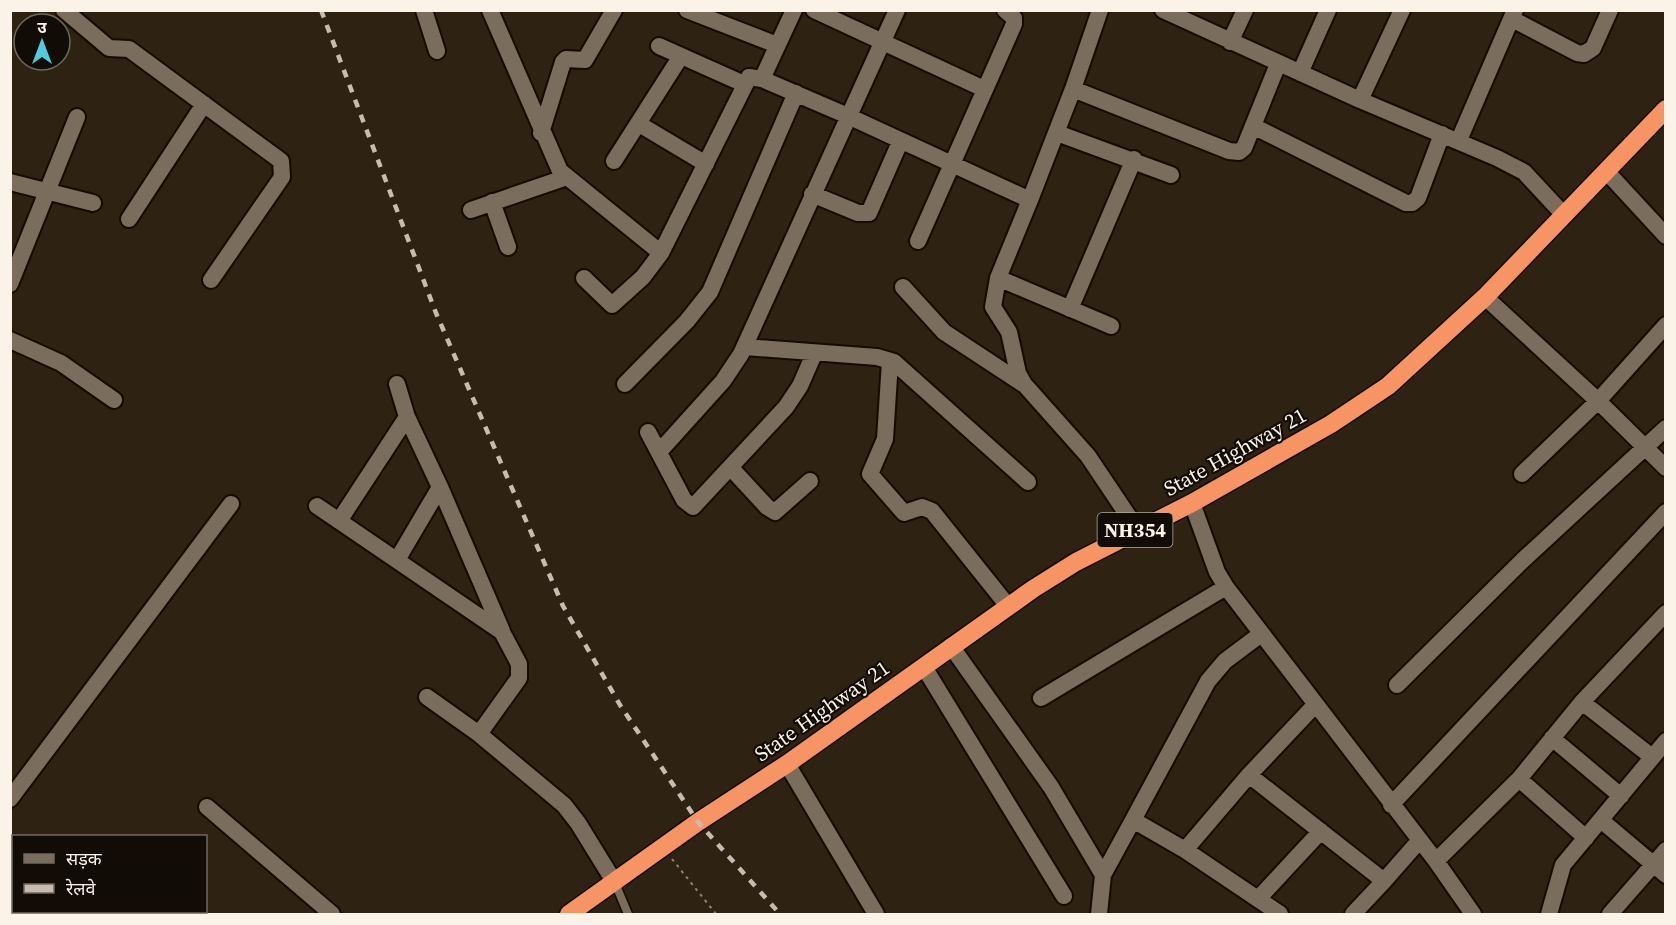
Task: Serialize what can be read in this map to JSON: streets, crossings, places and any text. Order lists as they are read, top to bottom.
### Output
{
  "streets": {
    "highway": ["State Highway 21", "NH354"]
  },
  "legend": ["सड़क", "रेलवे"],
  "north": "top"
}
